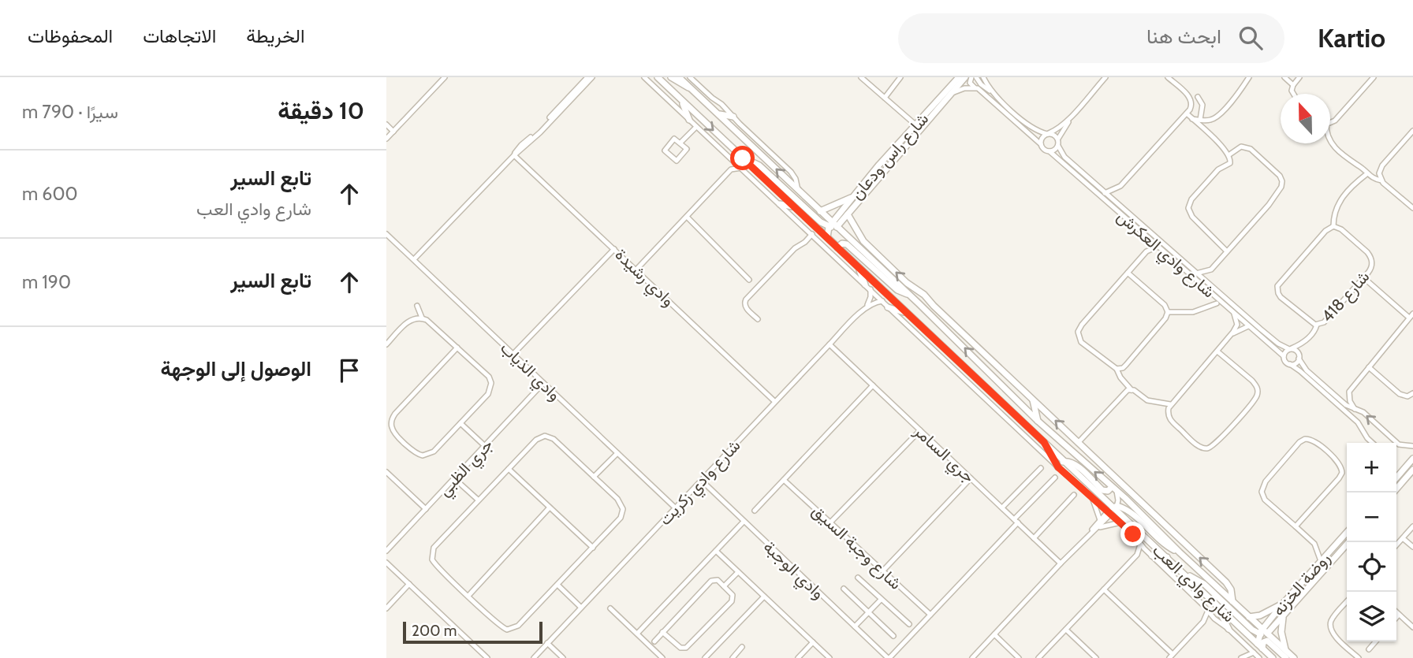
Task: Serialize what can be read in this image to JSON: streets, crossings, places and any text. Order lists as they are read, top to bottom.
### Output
{
  "streets": {
    "street": [
      "شارع راس ودعان",
      "شارع وادي العكرش",
      "وادي رشيدة",
      "شارع 418",
      "وادي الذياب",
      "جري السامر",
      "جري الظبي",
      "شارع وادي زكريت",
      "شارع وجبة السيق",
      "وادي الوجبة",
      "شارع وادي العب",
      "روضة الخزنه"
    ]
  },
  "crossings": [
    ["شارع راس ودعان", "شارع وادي العب"],
    ["شارع وادي العكرش", "شارع 418"],
    ["وادي رشيدة", "شارع وادي زكريت"],
    ["وادي الذياب", "جري الظبي"],
    ["وادي الذياب", "شارع وادي زكريت"],
    ["جري السامر", "شارع وادي زكريت"],
    ["شارع وادي زكريت", "وادي الوجبة"],
    ["شارع وادي العب", "روضة الخزنه"]
  ],
  "scale_bar": "200 m",
  "north": "top",
  "page": {
    "header": "Kartio",
    "search": "ابحث هنا",
    "nav": ["الخريطة", "الاتجاهات", "المحفوظات"],
    "heading": ["10 دقيقة", "سيرًا · 790 m"],
    "list": [
      ["تابع السير", "شارع وادي العب", "600 m"],
      ["تابع السير", "190 m"],
      "الوصول إلى الوجهة"
    ],
    "map_buttons": ["+", "−"],
    "scale": "200 m"
  }
}
